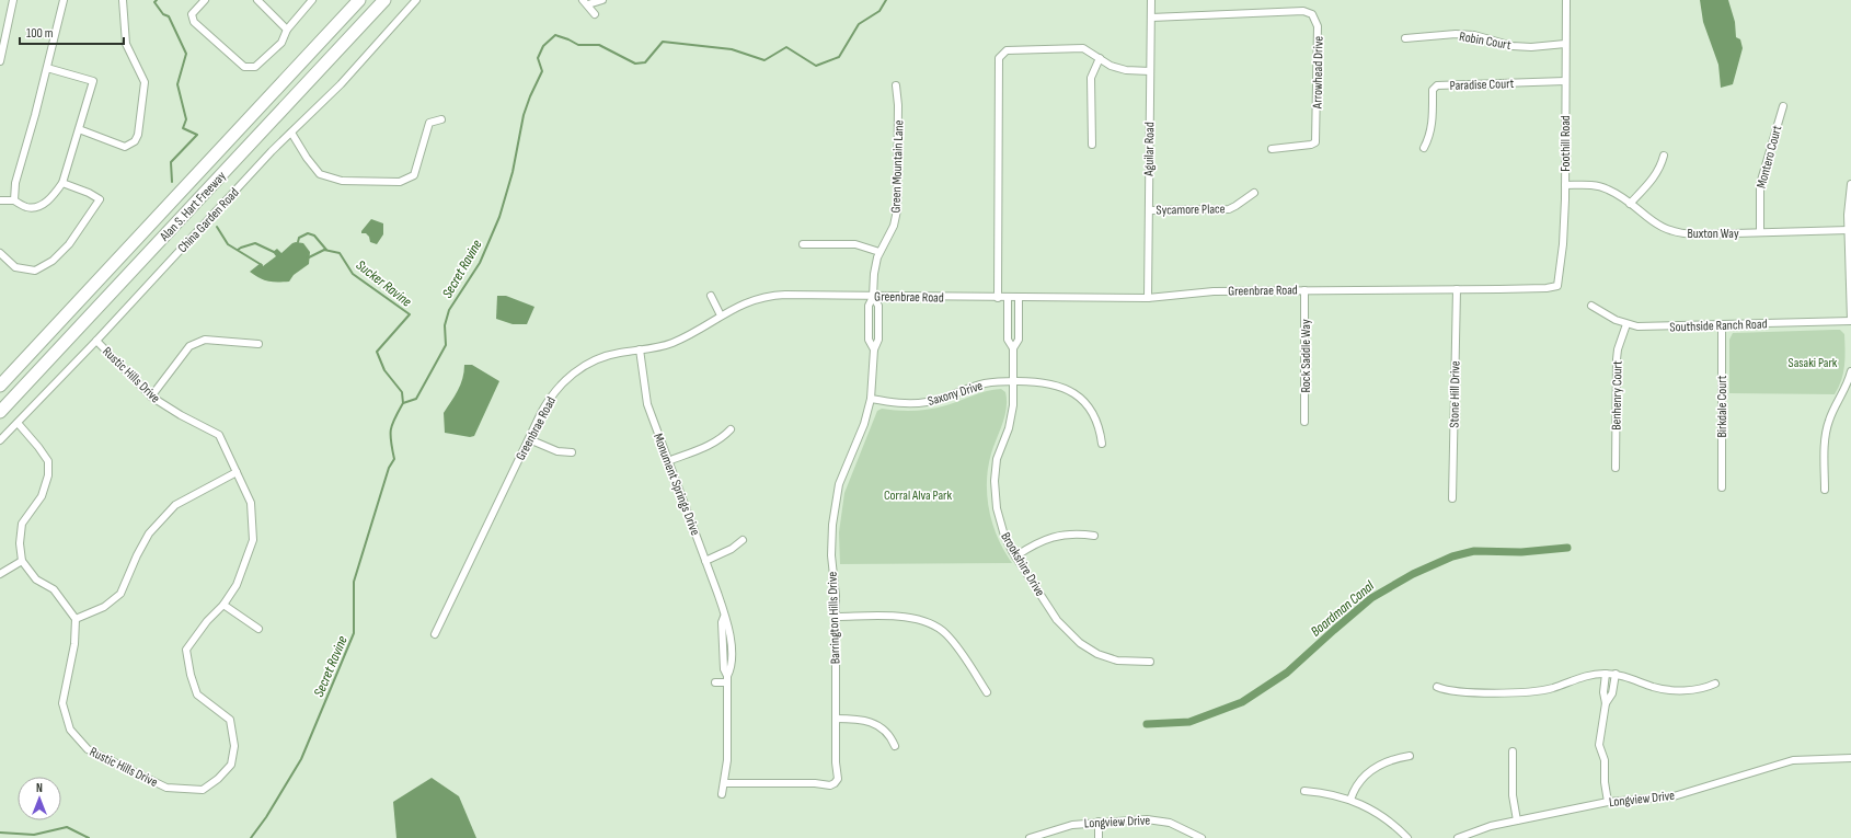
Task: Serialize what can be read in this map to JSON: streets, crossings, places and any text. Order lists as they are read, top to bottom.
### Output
{
  "streets": {
    "highway": ["Alan S. Hart Freeway"],
    "street": [
      "Robin Court",
      "Arrowhead Drive",
      "Paradise Court",
      "Foothill Road",
      "Aguilar Road",
      "Montero Court",
      "Green Mountain Lane",
      "Sycamore Place",
      "China Garden Road",
      "Buxton Way",
      "Greenbrae Road",
      "Southside Ranch Road",
      "Rock Saddle Way",
      "Rustic Hills Drive",
      "Saxony Drive",
      "Stone Hill Drive",
      "Benhenry Court",
      "Birkdale Court",
      "Monument Springs Drive",
      "Brookshire Drive",
      "Barrington Hills Drive",
      "Longview Drive"
    ]
  },
  "crossings": [
    ["Robin Court", "Foothill Road"],
    ["Arrowhead Drive", "Aguilar Road"],
    ["Paradise Court", "Foothill Road"],
    ["Foothill Road", "Buxton Way"],
    ["Foothill Road", "Greenbrae Road"],
    ["Aguilar Road", "Sycamore Place"],
    ["Aguilar Road", "Greenbrae Road"],
    ["Montero Court", "Buxton Way"],
    ["Green Mountain Lane", "Greenbrae Road"],
    ["Green Mountain Lane", "Barrington Hills Drive"],
    ["China Garden Road", "Rustic Hills Drive"],
    ["Greenbrae Road", "Rock Saddle Way"],
    ["Greenbrae Road", "Stone Hill Drive"],
    ["Greenbrae Road", "Monument Springs Drive"],
    ["Greenbrae Road", "Brookshire Drive"],
    ["Greenbrae Road", "Barrington Hills Drive"],
    ["Southside Ranch Road", "Benhenry Court"],
    ["Southside Ranch Road", "Birkdale Court"],
    ["Saxony Drive", "Brookshire Drive"],
    ["Saxony Drive", "Barrington Hills Drive"],
    ["Monument Springs Drive", "Barrington Hills Drive"]
  ],
  "water": ["Secret Ravine", "Sucker Ravine", "Boardman Canal"],
  "parks": ["Sasaki Park", "Corral Alva Park"],
  "scale_bar": "100 m",
  "north": "top"
}
